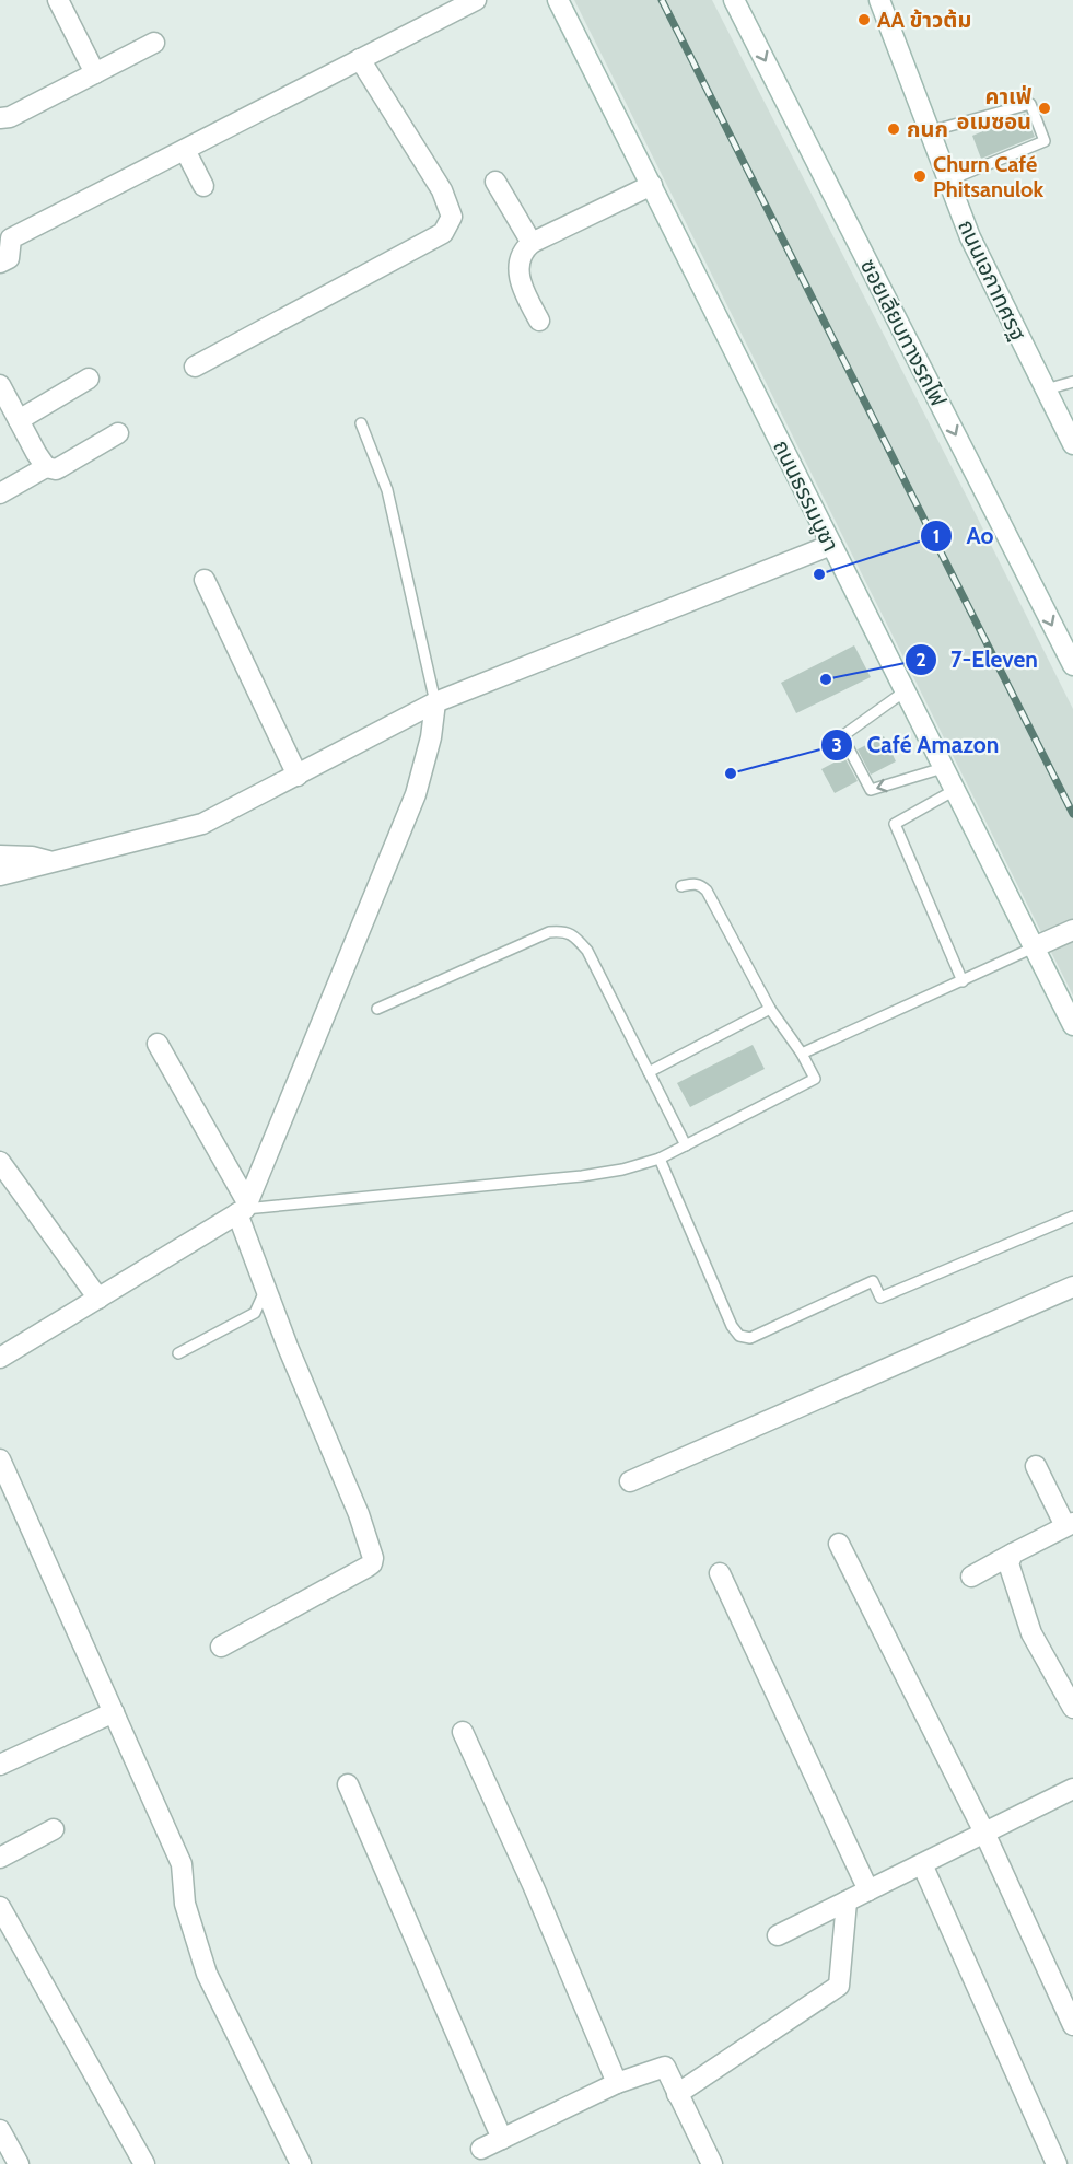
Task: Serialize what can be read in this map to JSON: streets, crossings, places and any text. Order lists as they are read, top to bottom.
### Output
{
  "streets": {
    "street": ["ถนนเอกาทศรฐ", "ซอยเลียบทางรถไฟ", "ถนนธรรมบูชา"]
  },
  "one_way": ["ซอยเลียบทางรถไฟ"],
  "places": [
    "AA ข้าวต้ม",
    "คาเฟ่ อเมซอน",
    "กนก",
    "Churn Café Phitsanulok",
    "Ao",
    "7-Eleven",
    "Café Amazon"
  ]
}
